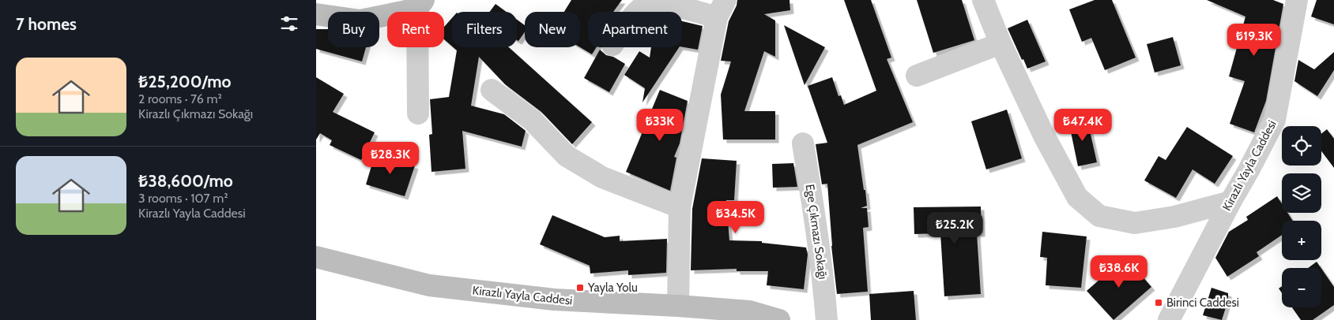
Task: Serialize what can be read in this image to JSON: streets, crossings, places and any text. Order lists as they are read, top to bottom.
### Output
{
  "streets": {
    "main road": ["Kirazlı Yayla Caddesi"],
    "street": ["Ege Çıkmazı Sokağı"]
  },
  "places": {
    "transit": ["Yayla Yolu", "Birinci Caddesi"]
  },
  "page": {
    "heading": "7 homes",
    "chip": [
      "Buy",
      "Rent",
      "Filters",
      "New",
      "Apartment"
    ],
    "price": [
      "₺19.3K",
      "₺33K",
      "₺47.4K",
      "₺28.3K",
      "₺34.5K",
      "₺25.2K",
      "₺38.6K"
    ],
    "list": [
      {
        "name": "₺25,200/mo",
        "note": "2 rooms · 76 m² · Kirazlı Çıkmazı Sokağı"
      },
      {
        "name": "₺38,600/mo",
        "note": "3 rooms · 107 m² · Kirazlı Yayla Caddesi"
      }
    ],
    "map_buttons": ["+", "−"]
  }
}
